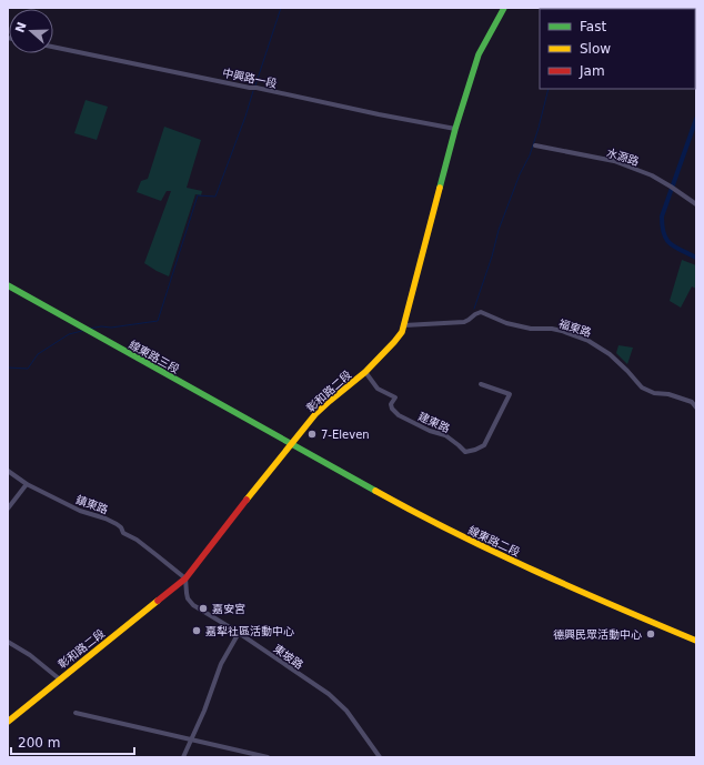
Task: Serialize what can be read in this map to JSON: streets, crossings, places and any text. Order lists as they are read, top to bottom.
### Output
{
  "streets": {
    "main road": ["線東路三段", "彰和路二段", "線東路二段"],
    "street": [
      "中興路一段",
      "水源路",
      "福東路",
      "建東路",
      "鎮東路",
      "東坡路"
    ]
  },
  "crossings": [
    ["中興路一段", "彰和路二段"],
    ["福東路", "彰和路二段"],
    ["線東路三段", "彰和路二段"],
    ["線東路三段", "線東路二段"],
    ["彰和路二段", "建東路"],
    ["彰和路二段", "鎮東路"],
    ["彰和路二段", "線東路二段"],
    ["彰和路二段", "東坡路"],
    ["鎮東路", "東坡路"]
  ],
  "places": [
    "7-Eleven",
    "嘉安宮",
    "嘉犁社區活動中心",
    "德興民眾活動中心"
  ],
  "legend": ["Fast", "Slow", "Jam"],
  "scale_bar": "200 m",
  "north": "left"
}
